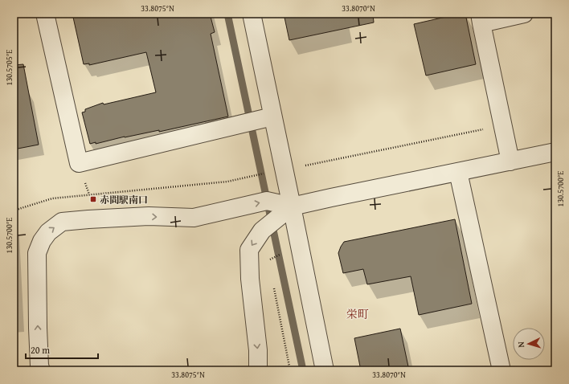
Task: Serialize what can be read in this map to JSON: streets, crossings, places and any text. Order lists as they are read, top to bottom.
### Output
{
  "districts": ["栄町"],
  "places": {
    "transit": ["赤間駅南口"]
  },
  "scale_bar": "20 m",
  "north": "left",
  "coordinates": [
    "33.8075°N",
    "33.8070°N",
    "130.5705°E",
    "130.5700°E"
  ]
}
